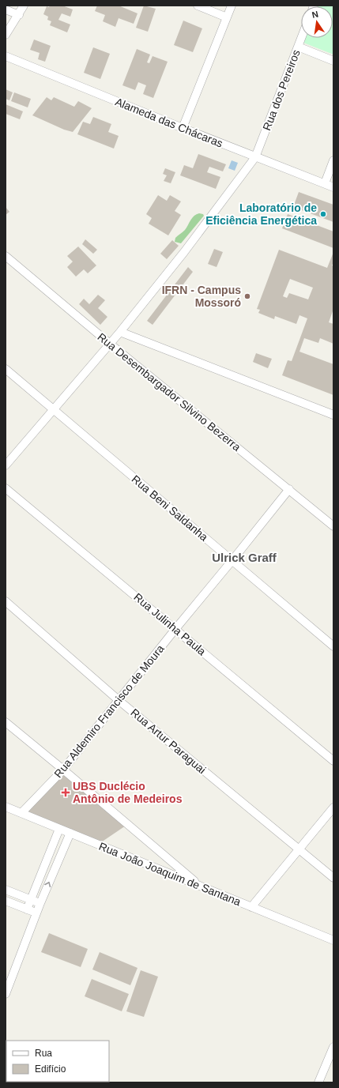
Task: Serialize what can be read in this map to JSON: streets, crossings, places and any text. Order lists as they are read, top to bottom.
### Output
{
  "streets": {
    "street": [
      "Rua dos Pereiros",
      "Alameda das Chácaras",
      "Rua Desembargador Silvino Bezerra",
      "Rua Beni Saldanha",
      "Rua Julinha Paula",
      "Rua Aldemiro Francisco de Moura",
      "Rua Artur Paraguai",
      "Rua João Joaquim de Santana"
    ]
  },
  "crossings": [
    ["Rua dos Pereiros", "Alameda das Chácaras"],
    ["Rua dos Pereiros", "Rua Desembargador Silvino Bezerra"],
    ["Rua dos Pereiros", "Rua Beni Saldanha"],
    ["Rua Desembargador Silvino Bezerra", "Rua Aldemiro Francisco de Moura"],
    ["Rua Beni Saldanha", "Rua Aldemiro Francisco de Moura"],
    ["Rua Julinha Paula", "Rua Aldemiro Francisco de Moura"],
    ["Rua Aldemiro Francisco de Moura", "Rua Artur Paraguai"],
    ["Rua Aldemiro Francisco de Moura", "Rua João Joaquim de Santana"]
  ],
  "districts": ["Ulrick Graff"],
  "places": {
    "other": ["Laboratório de Eficiência Energética", "IFRN - Campus Mossoró"],
    "health": ["UBS Duclécio Antônio de Medeiros"]
  },
  "legend": ["Rua", "Edifício"],
  "north": "top"
}
